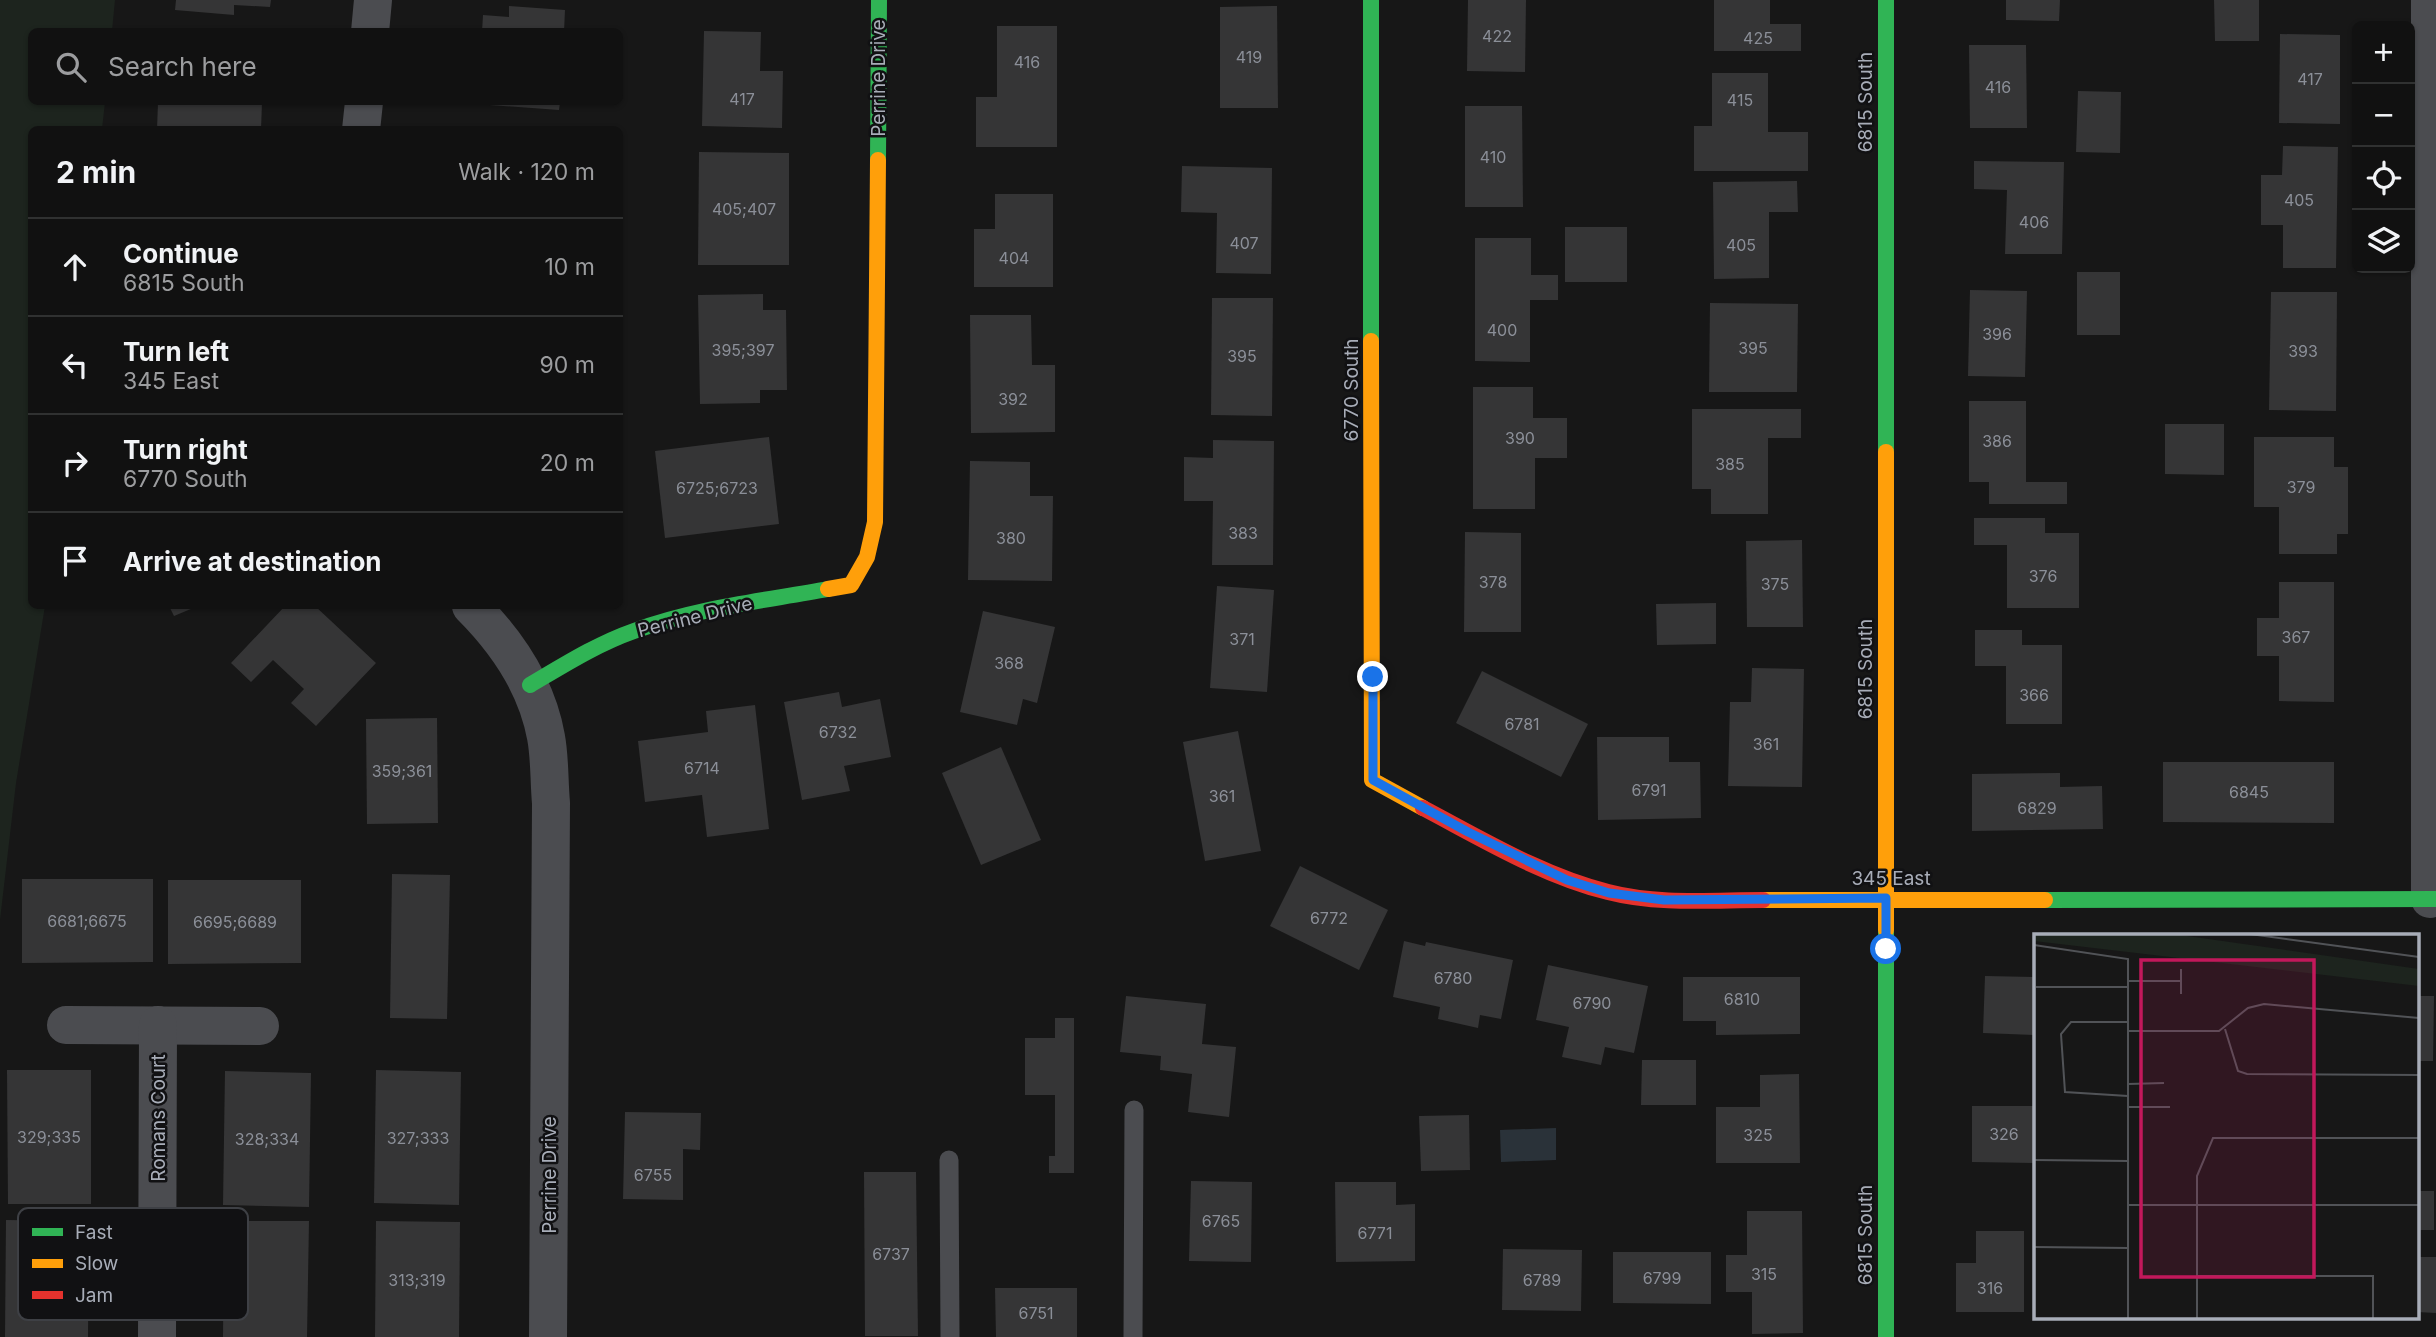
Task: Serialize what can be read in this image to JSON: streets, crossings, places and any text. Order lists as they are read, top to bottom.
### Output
{
  "streets": {
    "street": [
      "Perrine Drive",
      "6815 South",
      "6770 South",
      "345 East",
      "Romans Court"
    ]
  },
  "crossings": [
    ["6815 South", "345 East"],
    ["6770 South", "345 East"]
  ],
  "house_numbers": [
    "422",
    "425",
    "419",
    "416",
    "417",
    "416",
    "417",
    "415",
    "410",
    "405",
    "405;407",
    "406",
    "407",
    "405",
    "404",
    "400",
    "396",
    "395",
    "395;397",
    "393",
    "395",
    "392",
    "390",
    "386",
    "385",
    "379",
    "6725;6723",
    "383",
    "380",
    "376",
    "378",
    "375",
    "367",
    "371",
    "368",
    "366",
    "6781",
    "6732",
    "361",
    "6714",
    "359;361",
    "6791",
    "6845",
    "361",
    "6829",
    "6772",
    "6681;6675",
    "6695;6689",
    "6780",
    "6810",
    "6790",
    "326",
    "325",
    "329;335",
    "327;333",
    "328;334",
    "6755",
    "6765",
    "6771",
    "6737",
    "315",
    "6799",
    "313;319",
    "6789",
    "316",
    "6751"
  ],
  "legend": ["Fast", "Slow", "Jam"],
  "page": {
    "map_buttons": ["+", "−"],
    "search": "Search here",
    "heading": ["2 min", "Walk · 120 m"],
    "list": [
      ["Continue", "6815 South", "10 m"],
      ["Turn left", "345 East", "90 m"],
      ["Turn right", "6770 South", "20 m"],
      "Arrive at destination"
    ]
  }
}
